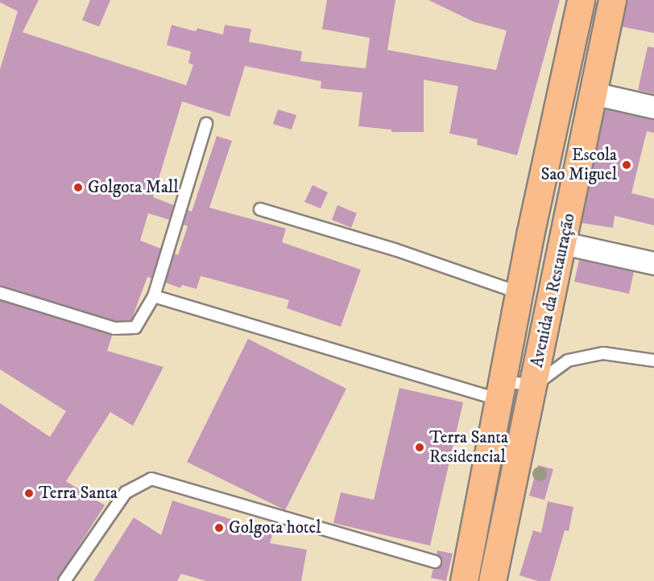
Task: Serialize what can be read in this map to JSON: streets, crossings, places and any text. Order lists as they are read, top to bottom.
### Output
{
  "streets": {
    "main road": ["Avenida da Restauração"]
  },
  "places": [
    "Escola Sao Miguel",
    "Golgota Mall",
    "Terra Santa Residencial",
    "Terra Santa",
    "Golgota hotel"
  ]
}
